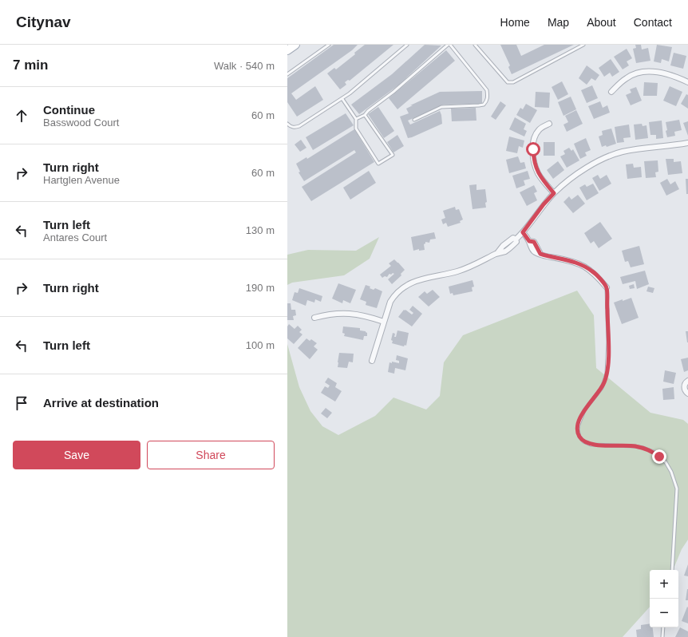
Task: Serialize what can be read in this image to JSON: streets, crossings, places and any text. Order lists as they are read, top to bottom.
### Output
{
  "page": {
    "header": "Citynav",
    "nav": [
      "Home",
      "Map",
      "About",
      "Contact"
    ],
    "heading": ["7 min", "Walk · 540 m"],
    "list": [
      ["Continue", "Basswood Court", "60 m"],
      ["Turn right", "Hartglen Avenue", "60 m"],
      ["Turn left", "Antares Court", "130 m"],
      ["Turn right", "190 m"],
      ["Turn left", "100 m"],
      "Arrive at destination"
    ],
    "buttons": ["Save", "Share"],
    "map_buttons": ["+", "−"]
  }
}
